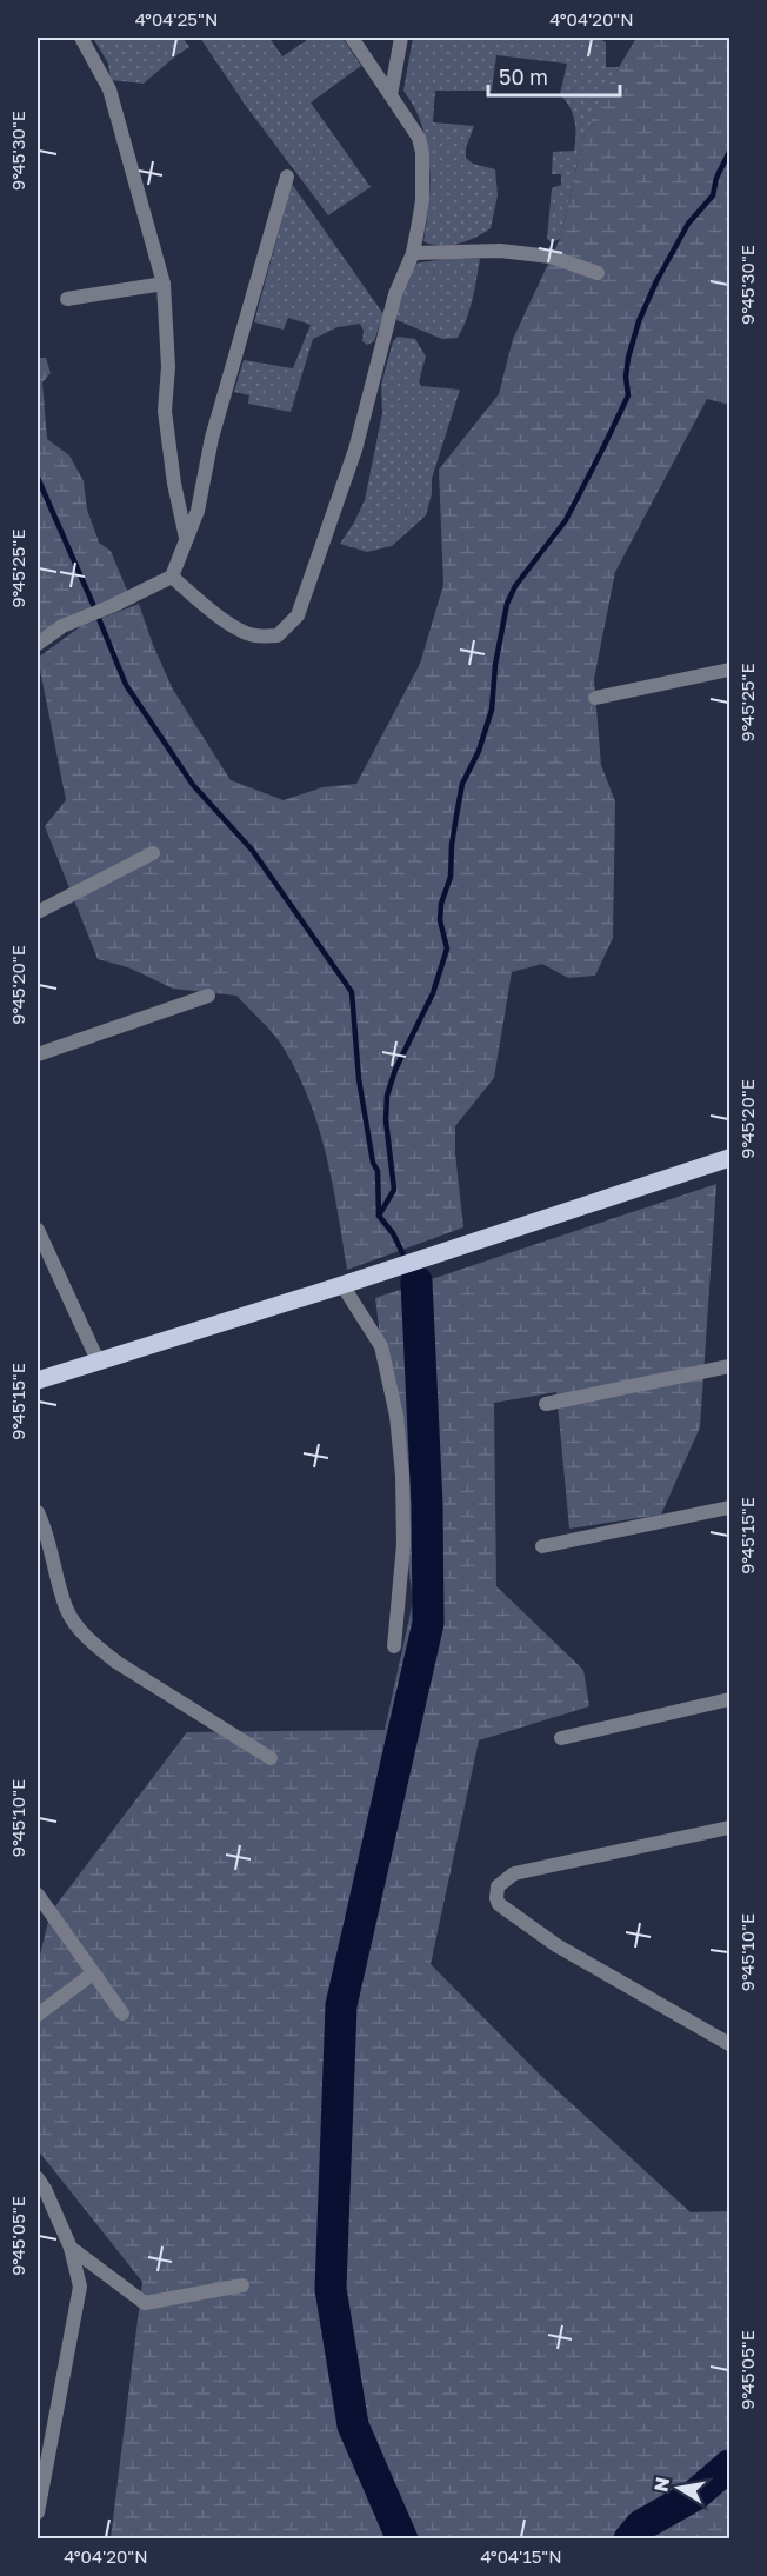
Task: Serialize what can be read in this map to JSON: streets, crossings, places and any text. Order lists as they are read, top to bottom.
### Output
{
  "scale_bar": "50 m",
  "north": "left",
  "coordinates": [
    "4°04'25\"N",
    "4°04'20\"N",
    "9°45'30\"E",
    "9°45'25\"E",
    "9°45'20\"E",
    "9°45'15\"E",
    "9°45'10\"E",
    "9°45'05\"E",
    "4°04'15\"N"
  ]
}
